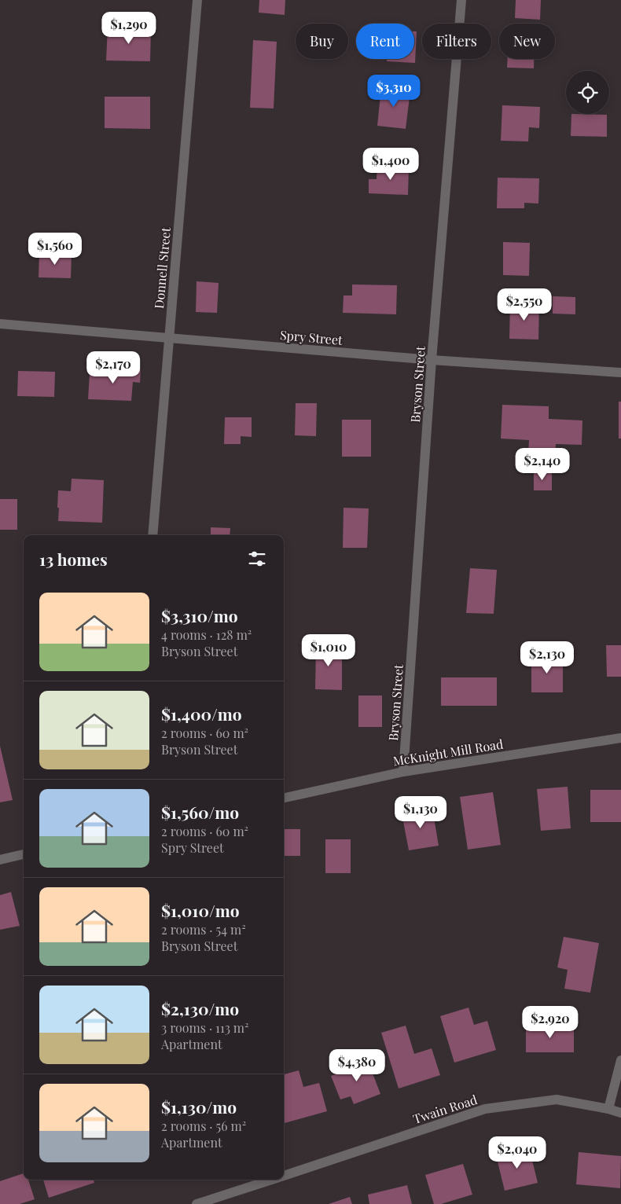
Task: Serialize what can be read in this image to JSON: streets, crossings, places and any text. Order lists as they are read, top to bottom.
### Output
{
  "streets": {
    "street": [
      "Donnell Street",
      "Spry Street",
      "Bryson Street",
      "McKnight Mill Road",
      "Twain Road"
    ]
  },
  "crossings": [
    ["Donnell Street", "Spry Street"],
    ["Spry Street", "Bryson Street"],
    ["Bryson Street", "McKnight Mill Road"]
  ],
  "page": {
    "price": [
      "$1,290",
      "$3,310",
      "$1,400",
      "$1,560",
      "$2,550",
      "$2,170",
      "$2,140",
      "$1,010",
      "$2,130",
      "$1,130",
      "$2,920",
      "$4,380",
      "$2,040"
    ],
    "chip": [
      "Buy",
      "Rent",
      "Filters",
      "New"
    ],
    "heading": "13 homes",
    "list": [
      {
        "name": "$3,310/mo",
        "note": "4 rooms · 128 m² · Bryson Street"
      },
      {
        "name": "$1,400/mo",
        "note": "2 rooms · 60 m² · Bryson Street"
      },
      {
        "name": "$1,560/mo",
        "note": "2 rooms · 60 m² · Spry Street"
      },
      {
        "name": "$1,010/mo",
        "note": "2 rooms · 54 m² · Bryson Street"
      },
      {
        "name": "$2,130/mo",
        "note": "3 rooms · 113 m² · Apartment"
      },
      {
        "name": "$1,130/mo",
        "note": "2 rooms · 56 m² · Apartment"
      }
    ]
  }
}
